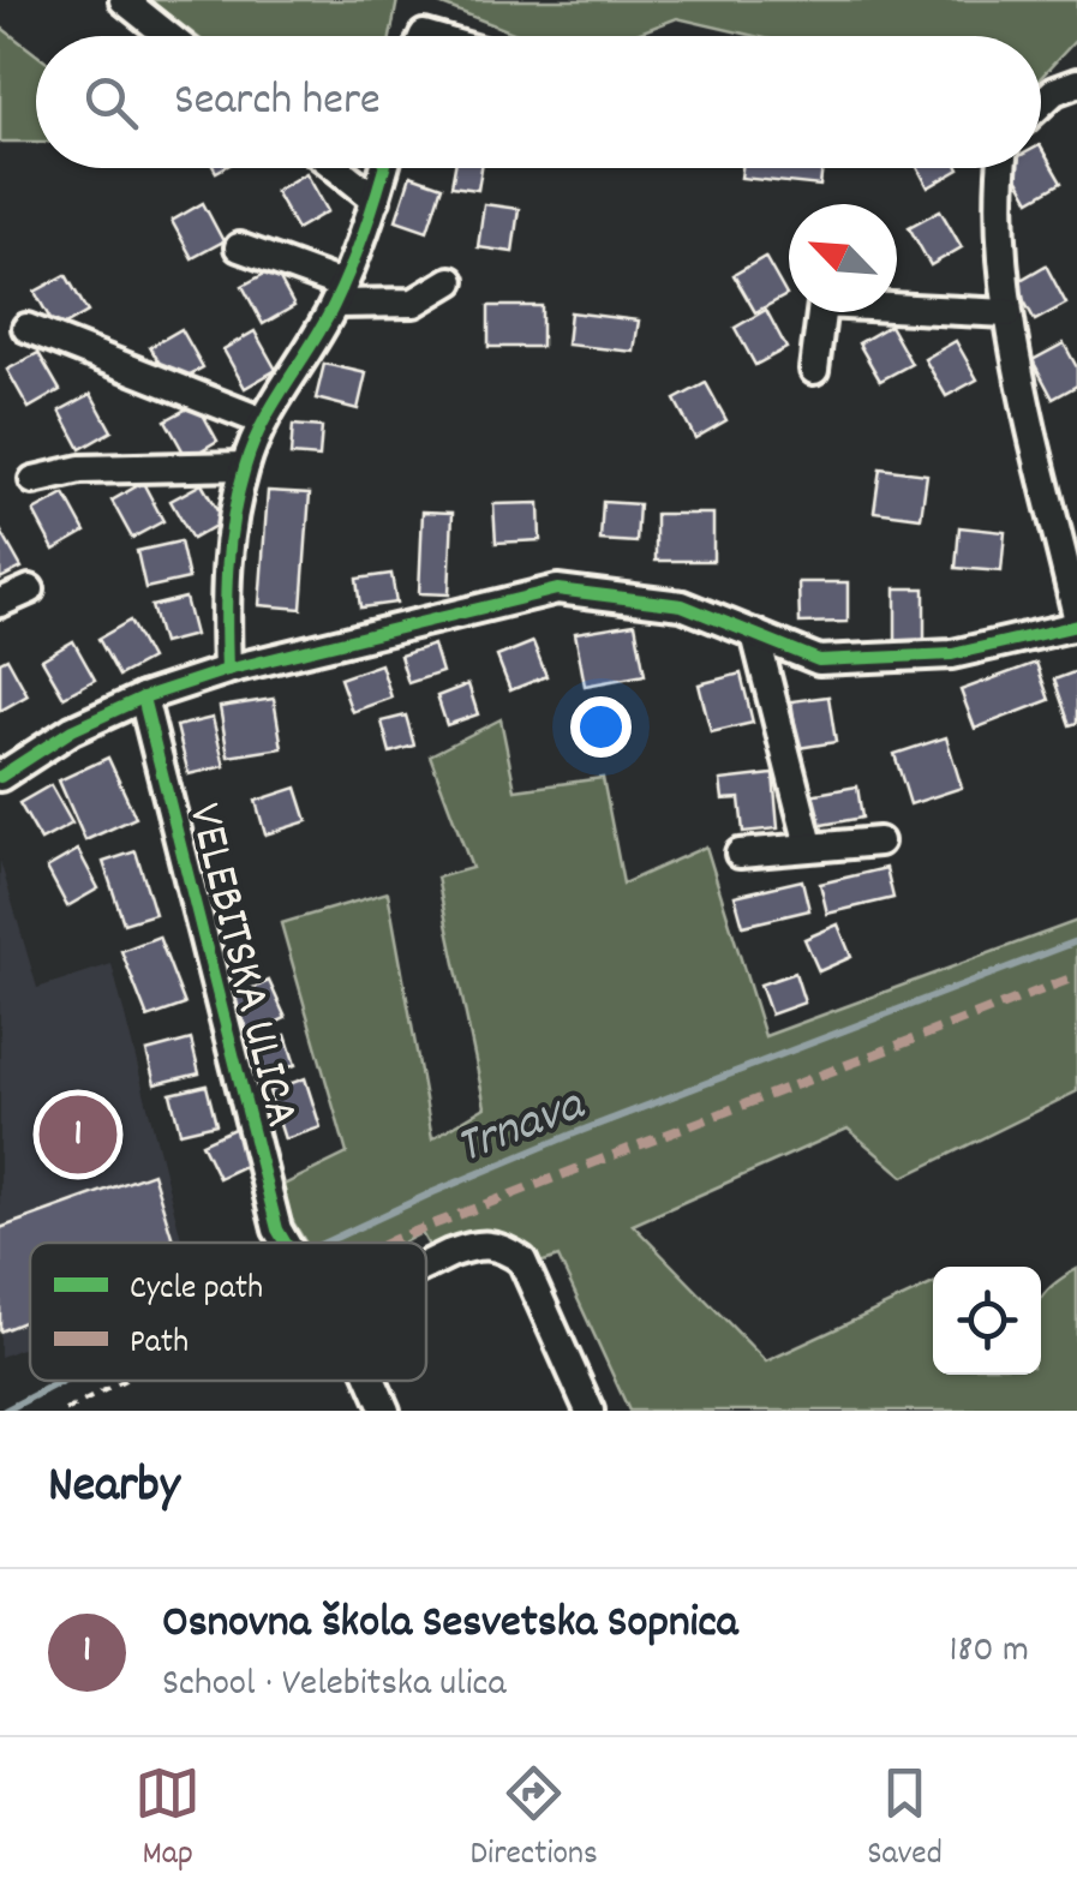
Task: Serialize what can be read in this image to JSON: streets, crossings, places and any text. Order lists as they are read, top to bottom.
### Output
{
  "streets": {
    "street": ["VELEBITSKA ULICA"]
  },
  "water": ["Trnava"],
  "legend": ["Cycle path", "Path"],
  "north": "top left",
  "page": {
    "search": "Search here",
    "pins": "1",
    "heading": "Nearby",
    "list": [
      {
        "mark": "1",
        "name": "Osnovna škola Sesvetska Sopnica",
        "note": "School · Velebitska ulica",
        "value": "180 m"
      }
    ],
    "nav": ["Map", "Directions", "Saved"]
  }
}
